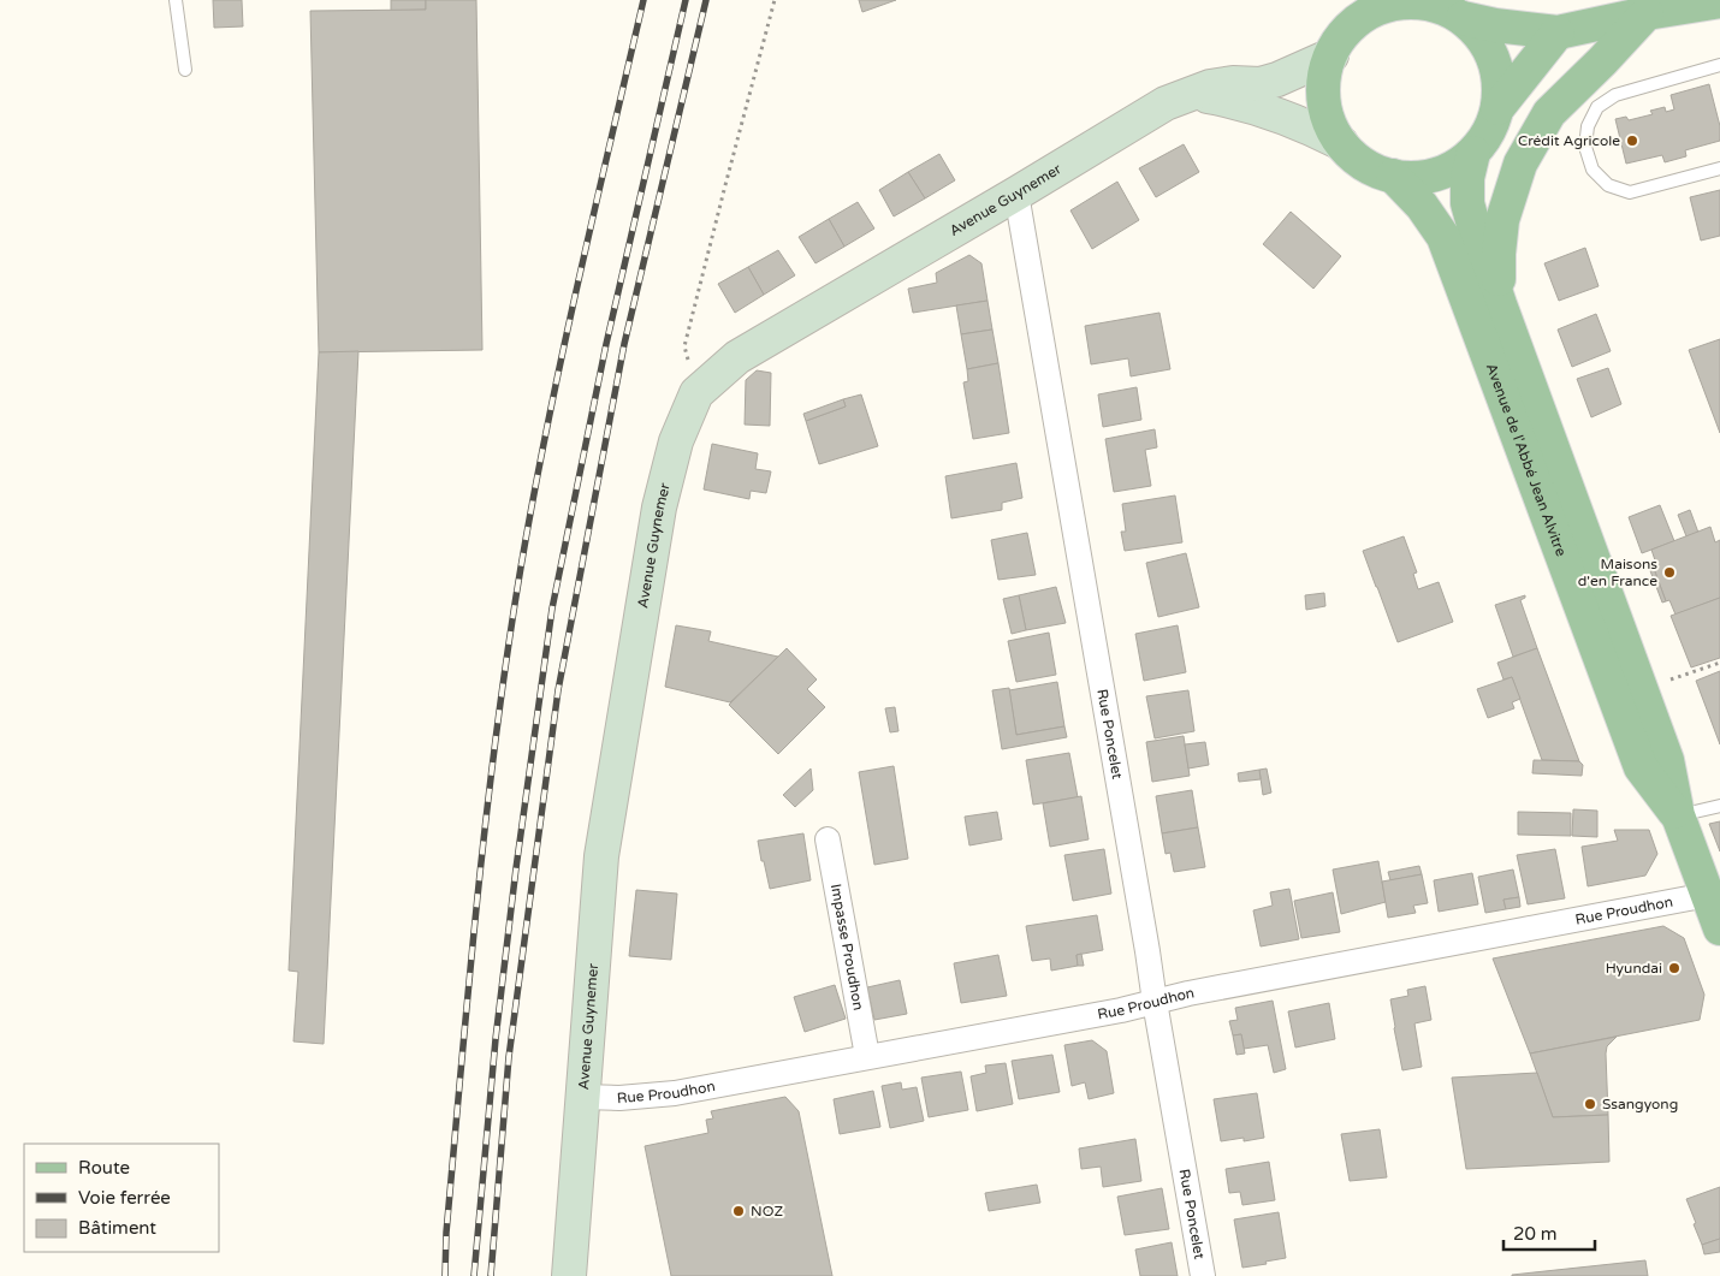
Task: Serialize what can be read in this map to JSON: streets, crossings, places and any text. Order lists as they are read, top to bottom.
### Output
{
  "streets": {
    "main road": ["Avenue Guynemer", "Avenue de l'Abbé Jean Alvitre"],
    "street": ["Rue Poncelet", "Rue Proudhon", "Impasse Proudhon"]
  },
  "crossings": [
    ["Avenue Guynemer", "Avenue de l'Abbé Jean Alvitre"],
    ["Avenue Guynemer", "Rue Poncelet"],
    ["Avenue Guynemer", "Rue Proudhon"],
    ["Avenue de l'Abbé Jean Alvitre", "Rue Proudhon"],
    ["Rue Poncelet", "Rue Proudhon"],
    ["Rue Proudhon", "Impasse Proudhon"]
  ],
  "places": [
    "Crédit Agricole",
    "Maisons d'en France",
    "Hyundai",
    "Ssangyong",
    "NOZ"
  ],
  "legend": ["Route", "Voie ferrée", "Bâtiment"],
  "scale_bar": "20 m"
}
